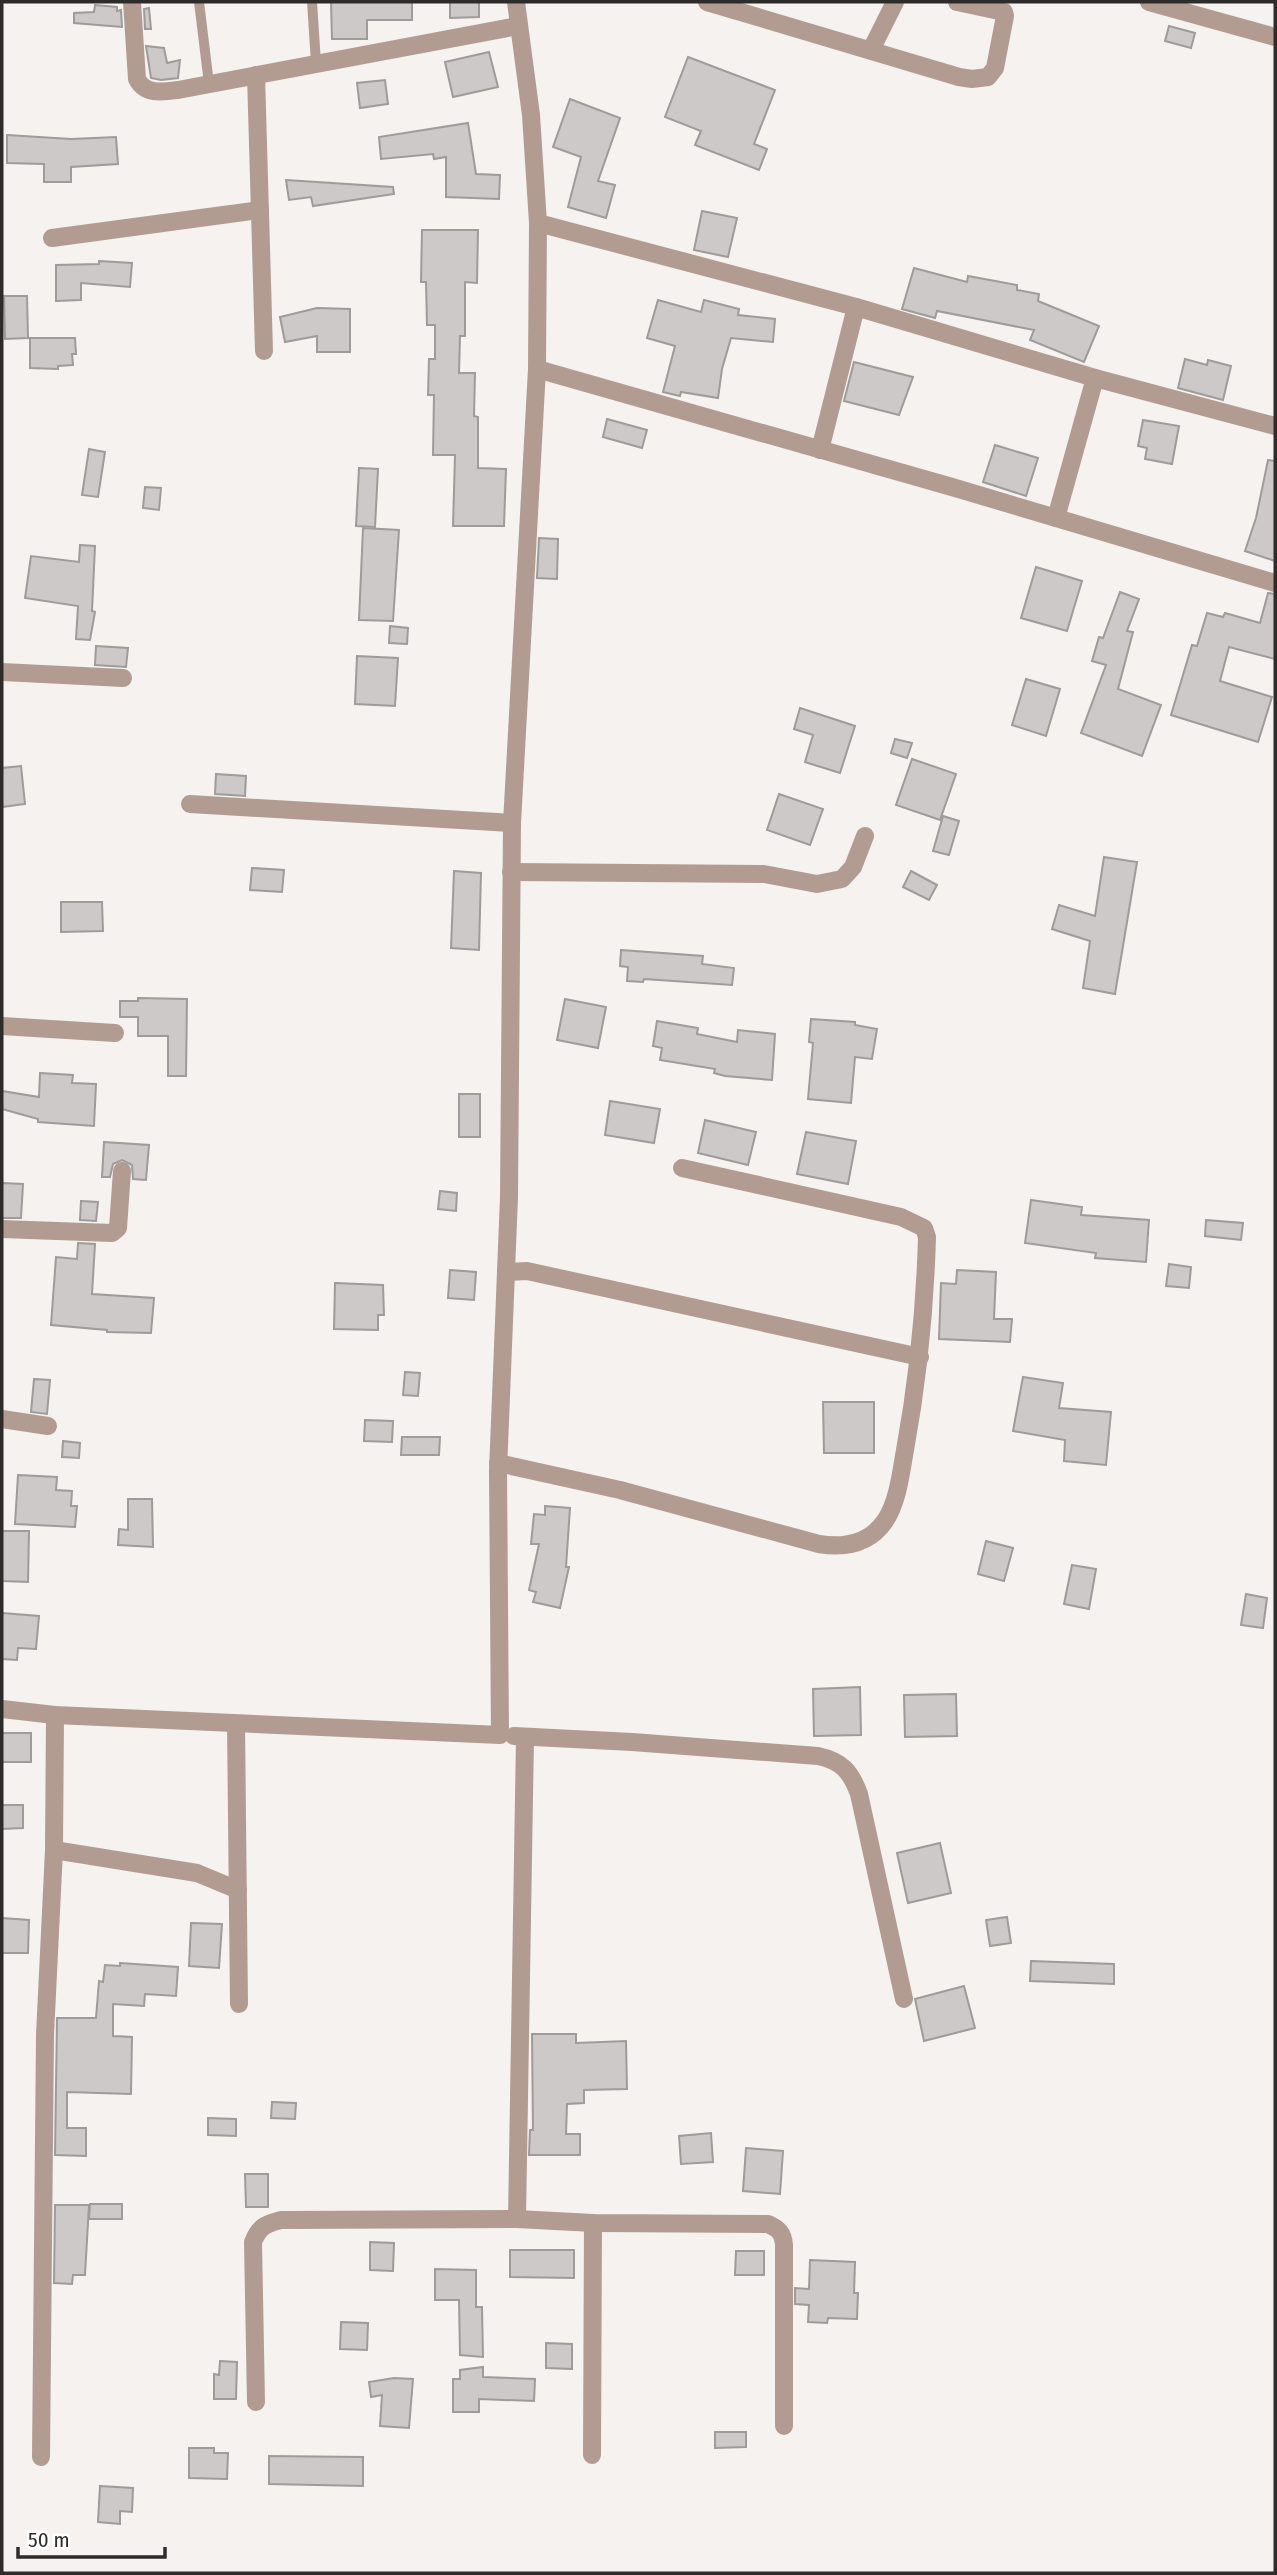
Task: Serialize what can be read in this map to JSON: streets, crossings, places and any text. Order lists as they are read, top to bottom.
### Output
{
  "scale_bar": "50 m"
}
